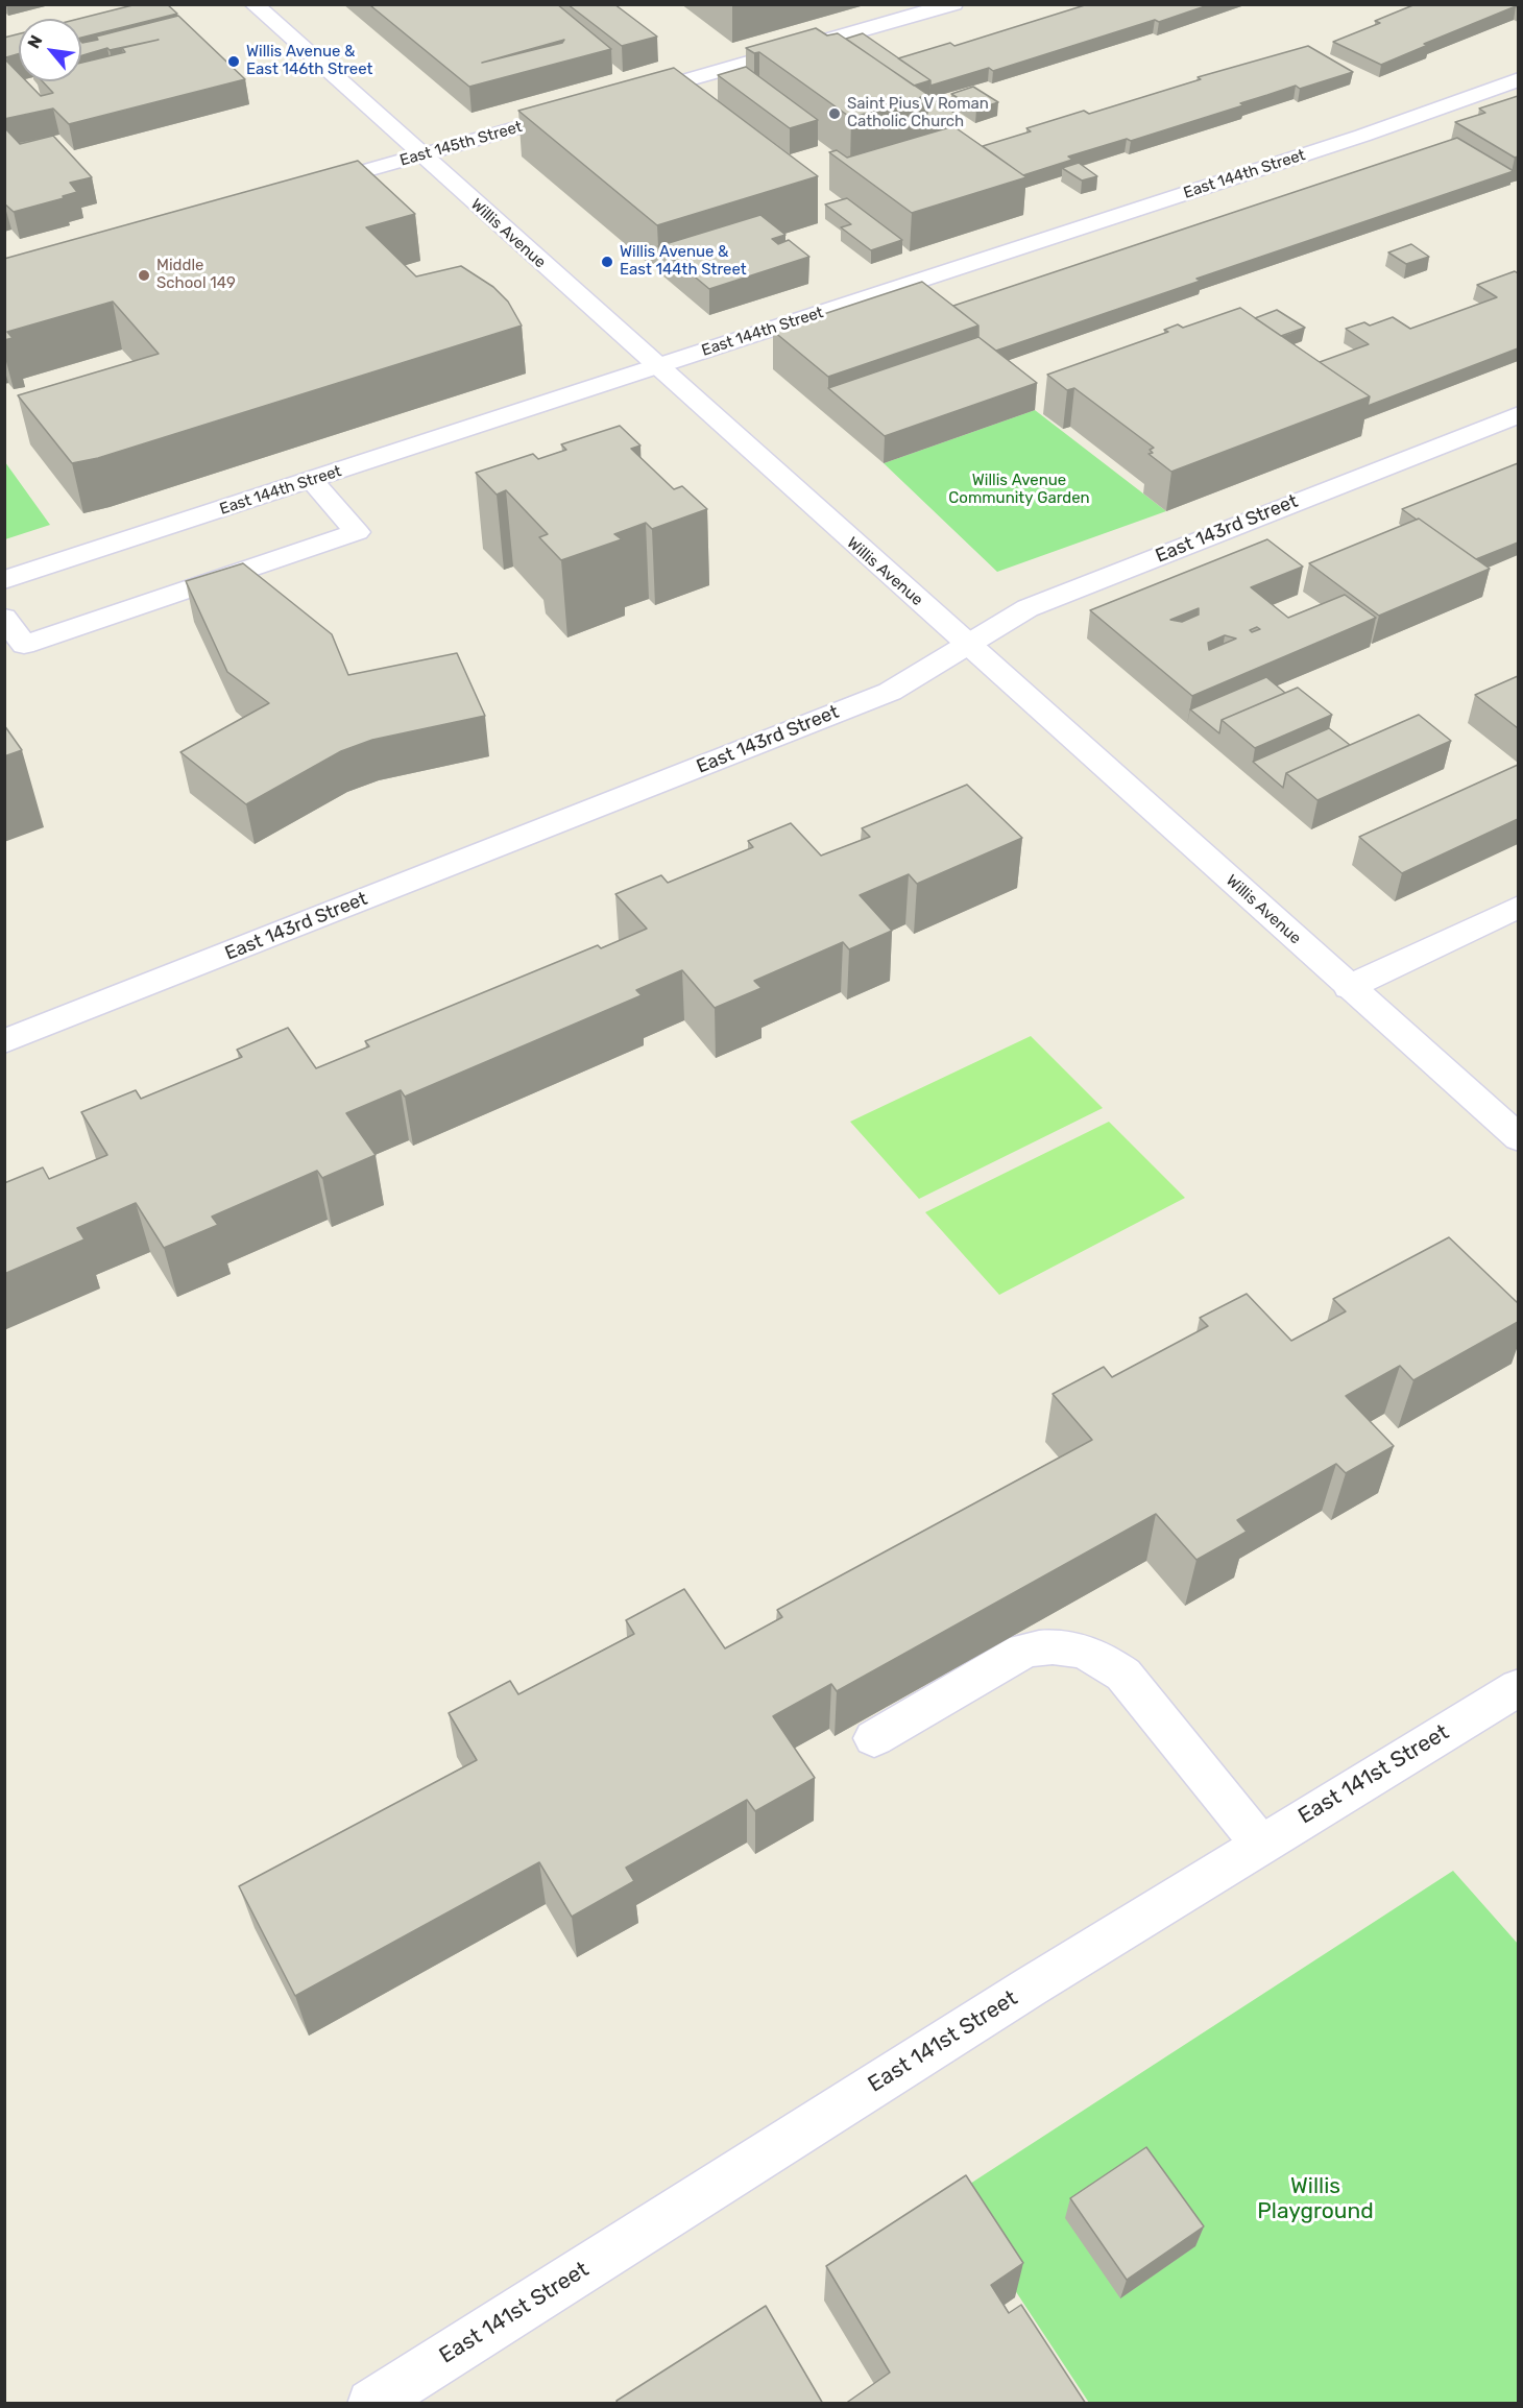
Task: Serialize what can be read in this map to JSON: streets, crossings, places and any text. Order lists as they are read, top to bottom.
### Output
{
  "streets": {
    "street": [
      "East 145th Street",
      "East 144th Street",
      "Willis Avenue",
      "East 143rd Street",
      "East 141st Street"
    ]
  },
  "crossings": [
    ["East 145th Street", "Willis Avenue"],
    ["East 144th Street", "Willis Avenue"],
    ["Willis Avenue", "East 143rd Street"]
  ],
  "parks": ["Willis Avenue Community Garden", "Willis Playground"],
  "places": [
    "Willis Avenue & East 146th Street",
    "Saint Pius V Roman Catholic Church",
    "Willis Avenue & East 144th Street",
    "Middle School 149"
  ],
  "north": "top left"
}
